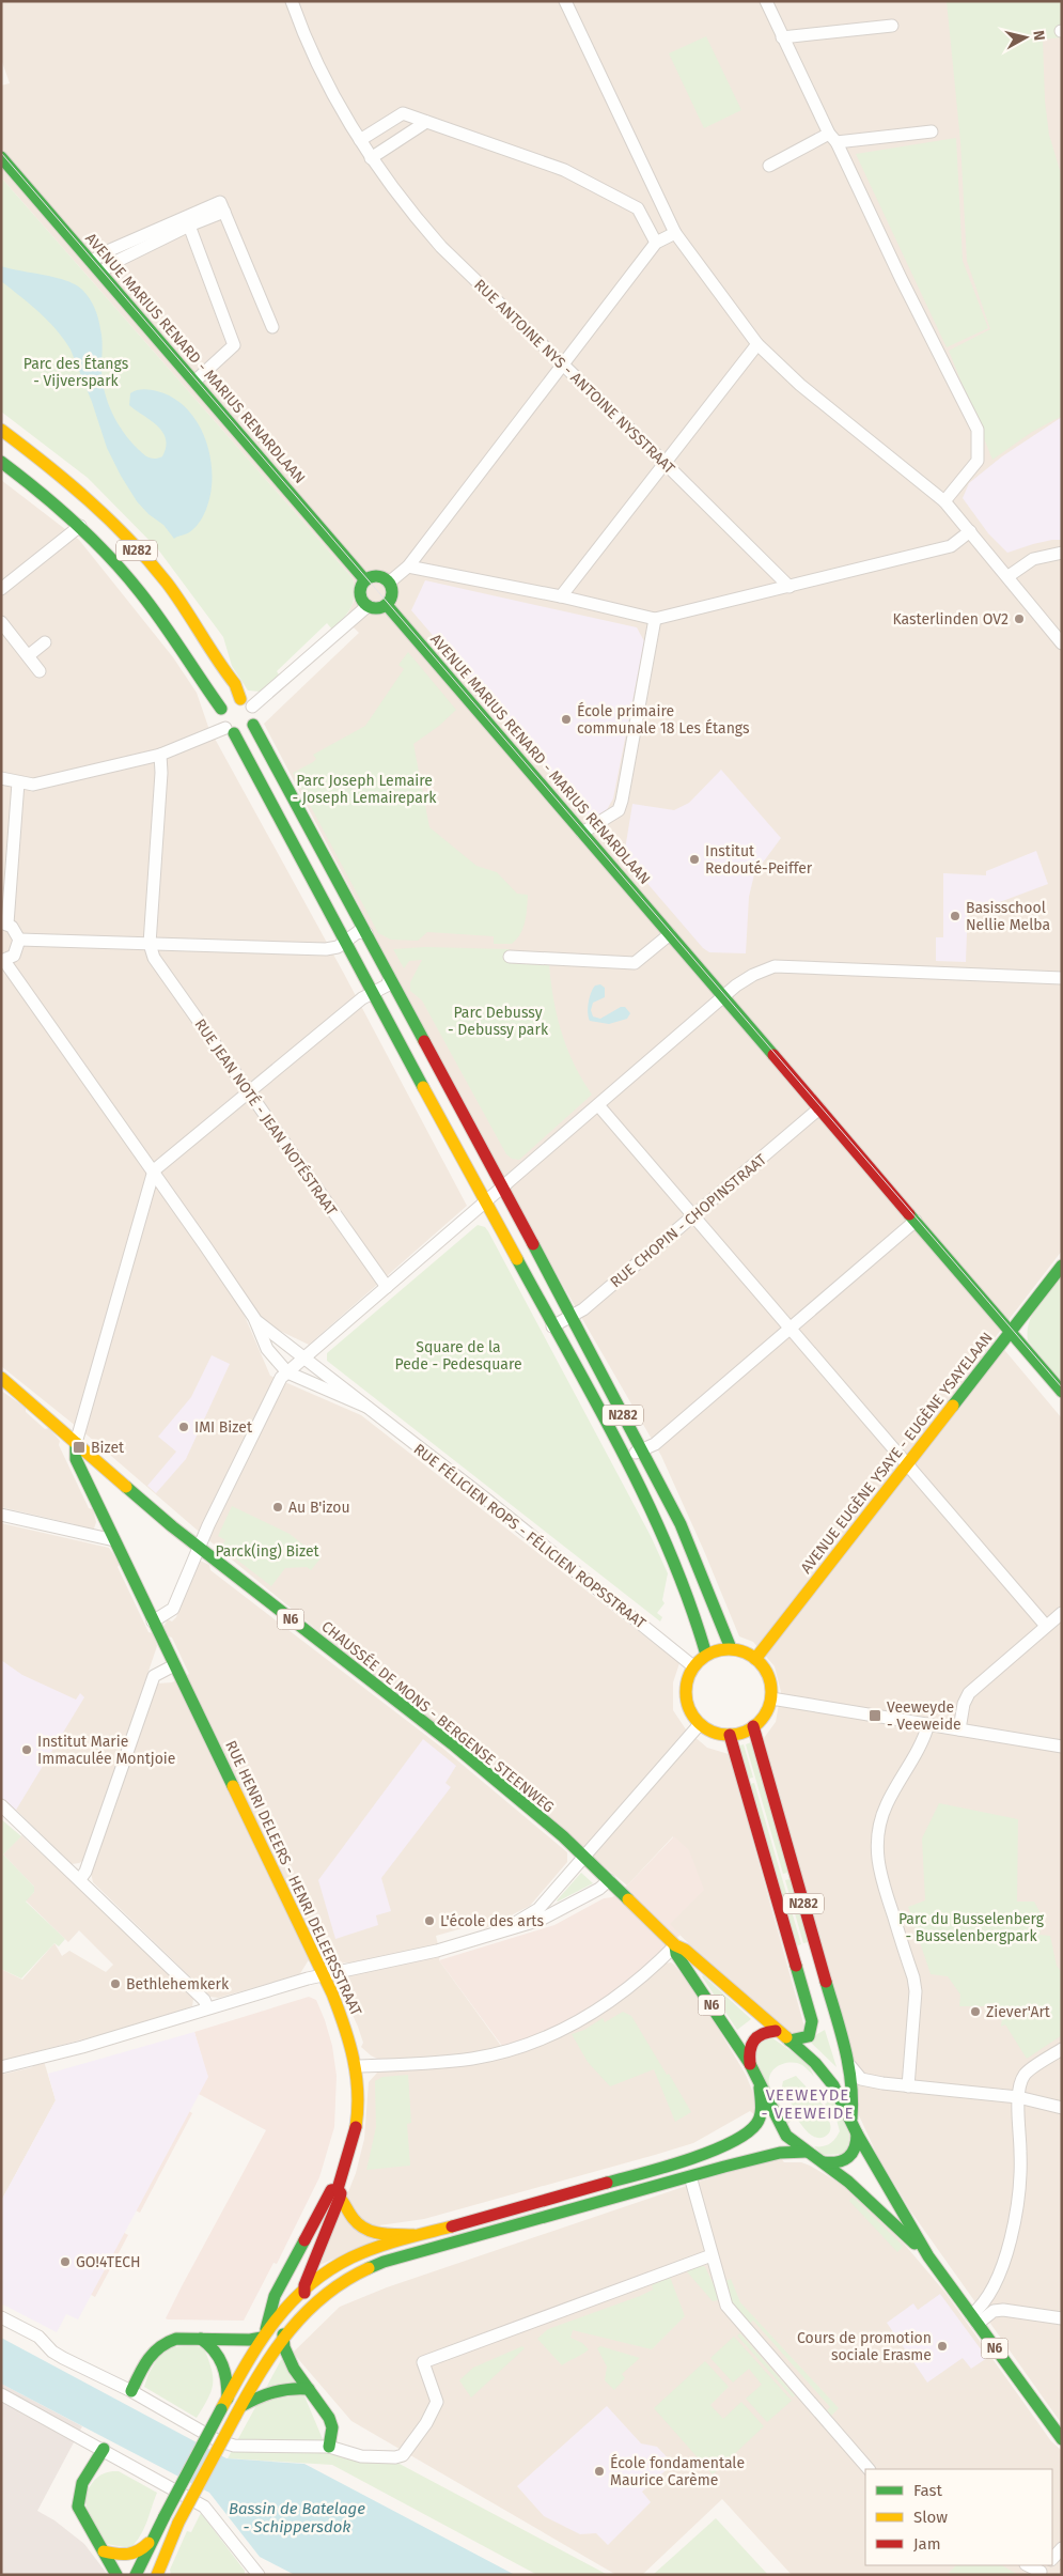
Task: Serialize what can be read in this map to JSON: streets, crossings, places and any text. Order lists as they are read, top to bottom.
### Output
{
  "streets": {
    "main road": [
      "AVENUE MARIUS RENARD - MARIUS RENARDLAAN",
      "N282",
      "AVENUE EUGÈNE YSAYE - EUGÈNE YSAYELAAN",
      "N6",
      "CHAUSSÉE DE MONS - BERGENSE STEENWEG",
      "RUE HENRI DELEERS - HENRI DELEERSSTRAAT"
    ],
    "street": [
      "RUE ANTOINE NYS - ANTOINE NYSSTRAAT",
      "RUE JEAN NOTÉ - JEAN NOTÉSTRAAT",
      "RUE CHOPIN - CHOPINSTRAAT",
      "RUE FÉLICIEN ROPS - FÉLICIEN ROPSSTRAAT"
    ]
  },
  "crossings": [
    ["AVENUE MARIUS RENARD - MARIUS RENARDLAAN", "RUE CHOPIN - CHOPINSTRAAT"],
    ["AVENUE MARIUS RENARD - MARIUS RENARDLAAN", "AVENUE EUGÈNE YSAYE - EUGÈNE YSAYELAAN"],
    ["N282", "RUE CHOPIN - CHOPINSTRAAT"],
    ["N282", "AVENUE EUGÈNE YSAYE - EUGÈNE YSAYELAAN"],
    ["N282", "RUE FÉLICIEN ROPS - FÉLICIEN ROPSSTRAAT"],
    ["N282", "CHAUSSÉE DE MONS - BERGENSE STEENWEG"],
    ["AVENUE EUGÈNE YSAYE - EUGÈNE YSAYELAAN", "RUE FÉLICIEN ROPS - FÉLICIEN ROPSSTRAAT"],
    ["CHAUSSÉE DE MONS - BERGENSE STEENWEG", "RUE HENRI DELEERS - HENRI DELEERSSTRAAT"]
  ],
  "districts": ["VEEWEYDE - VEEWEIDE"],
  "water": ["Bassin de Batelage - Schippersdok"],
  "parks": [
    "Parc des Étangs - Vijverspark",
    "Parc Joseph Lemaire - Joseph Lemairepark",
    "Parc Debussy - Debussy park",
    "Square de la Pede - Pedesquare",
    "Parck(ing) Bizet",
    "Parc du Busselenberg - Busselenbergpark"
  ],
  "places": {
    "other": [
      "Kasterlinden OV2",
      "École primaire communale 18 Les Étangs",
      "Institut Redouté-Peiffer",
      "Basisschool Nellie Melba",
      "IMI Bizet",
      "Au B'izou",
      "Institut Marie Immaculée Montjoie",
      "L'école des arts",
      "Bethlehemkerk",
      "Ziever'Art",
      "GO!4TECH",
      "Cours de promotion sociale Erasme",
      "École fondamentale Maurice Carème"
    ],
    "transit": ["Bizet", "Veeweyde - Veeweide"]
  },
  "legend": ["Fast", "Slow", "Jam"],
  "north": "right"
}
